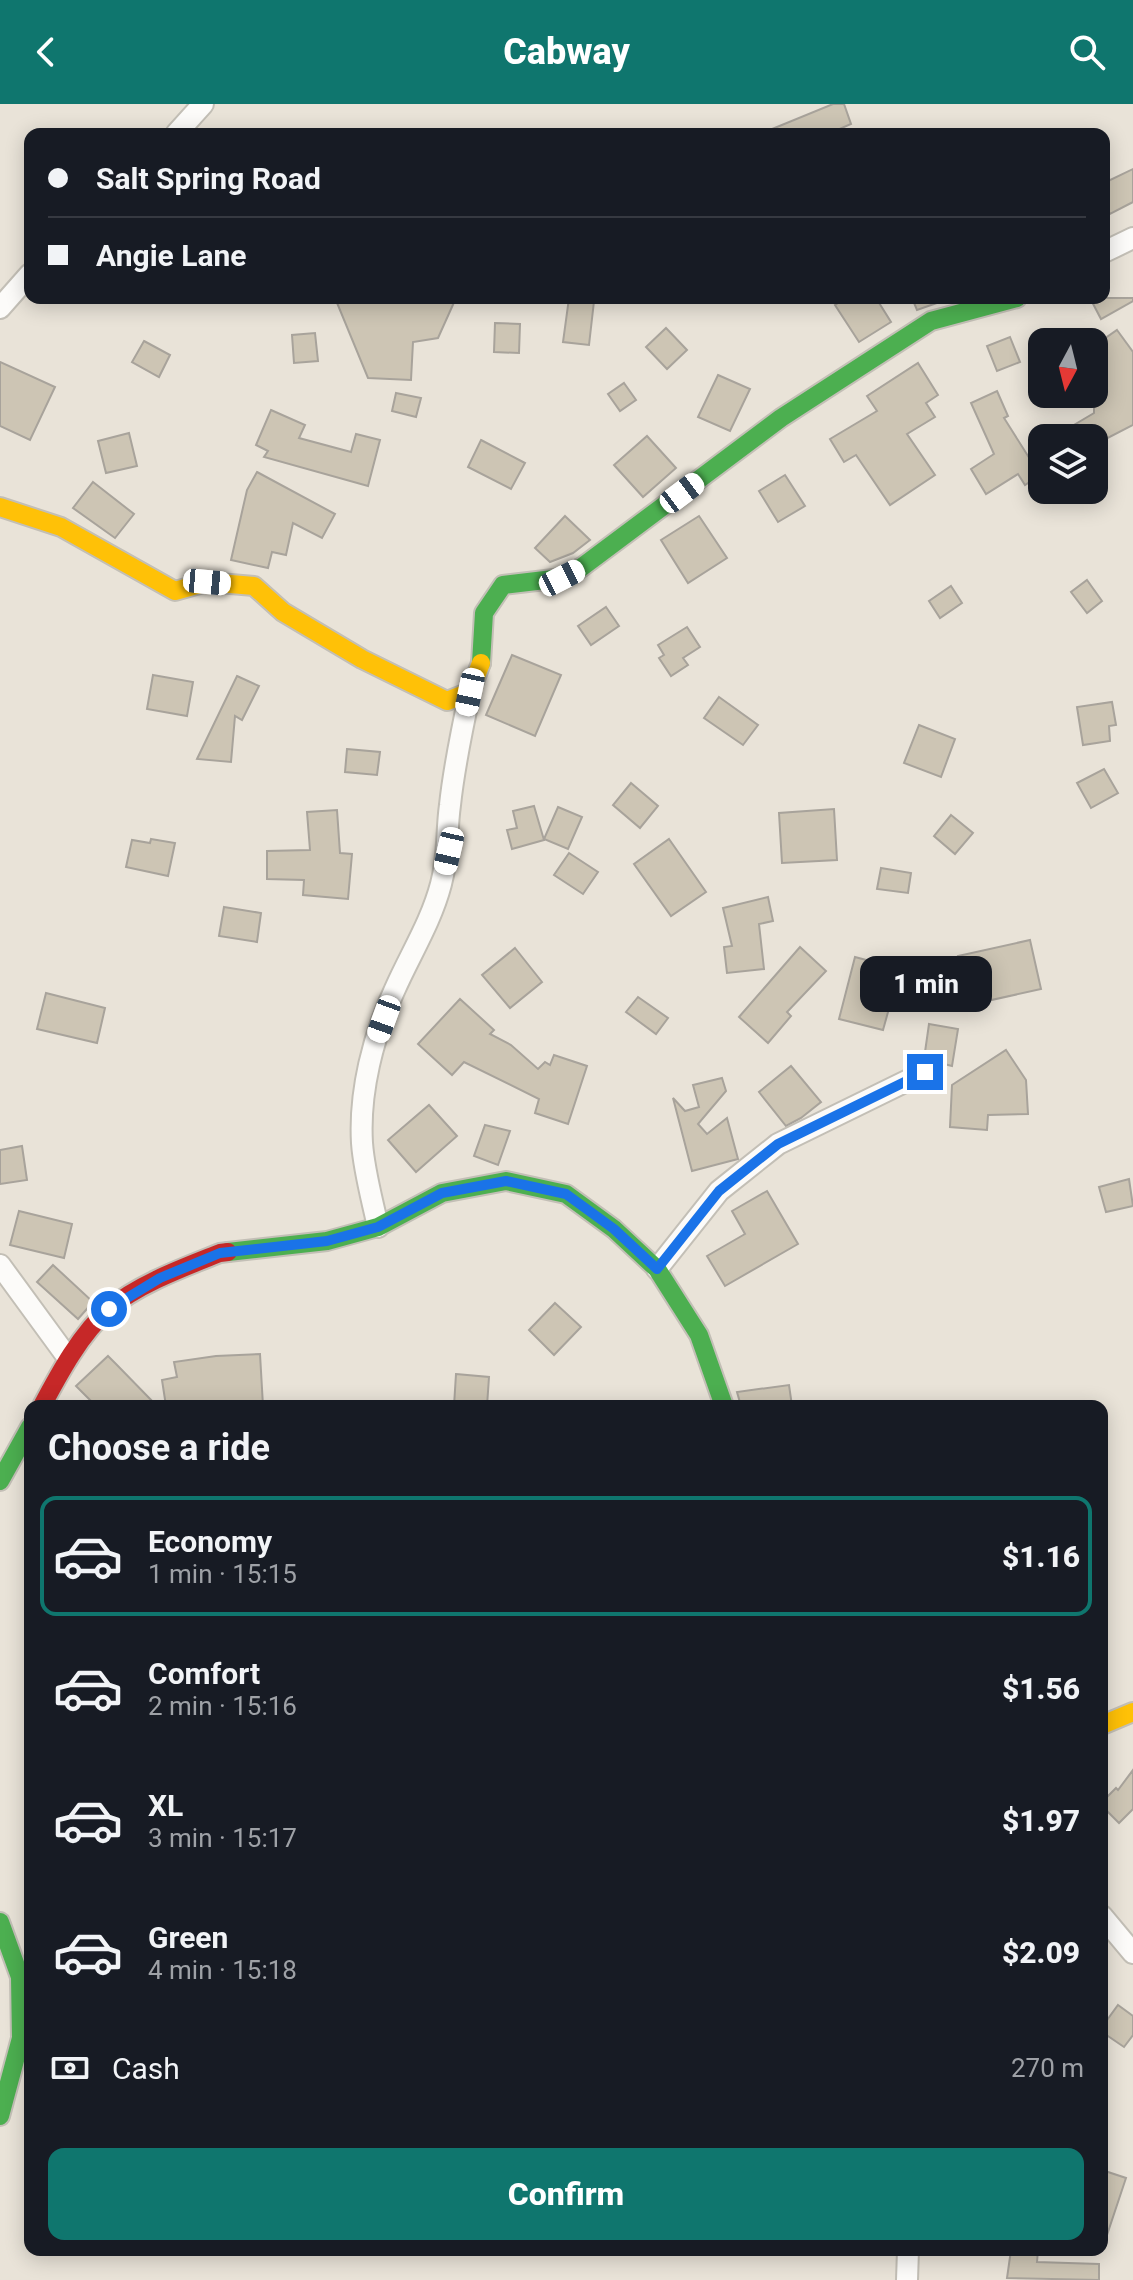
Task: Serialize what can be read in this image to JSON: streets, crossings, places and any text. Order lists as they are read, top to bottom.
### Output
{
  "north": "bottom",
  "page": {
    "header": "Cabway",
    "banner": ["Salt Spring Road", "Angie Lane"],
    "bubble": "1 min",
    "heading": "Choose a ride",
    "list": [
      {
        "name": "Economy",
        "note": "1 min · 15:15",
        "value": "$1.16"
      },
      {
        "name": "Comfort",
        "note": "2 min · 15:16",
        "value": "$1.56"
      },
      {
        "name": "XL",
        "note": "3 min · 15:17",
        "value": "$1.97"
      },
      {
        "name": "Green",
        "note": "4 min · 15:18",
        "value": "$2.09"
      }
    ],
    "pay": ["Cash", "270 m"],
    "buttons": "Confirm"
  }
}
